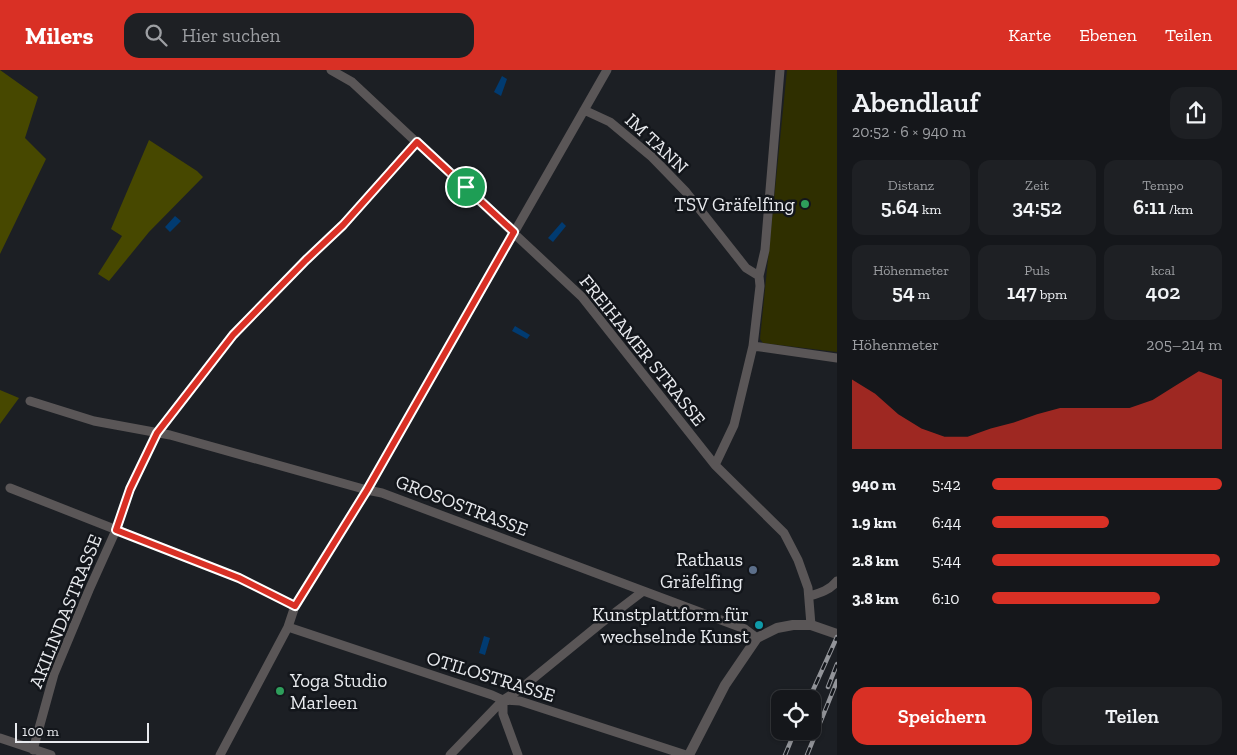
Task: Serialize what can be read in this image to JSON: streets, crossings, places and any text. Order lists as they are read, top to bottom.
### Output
{
  "streets": {
    "street": [
      "IM TANN",
      "FREIHAMER STRASSE",
      "GROSOSTRASSE",
      "AKILINDASTRASSE",
      "OTILOSTRASSE"
    ]
  },
  "crossings": [
    ["FREIHAMER STRASSE", "AKILINDASTRASSE"],
    ["GROSOSTRASSE", "AKILINDASTRASSE"]
  ],
  "places": [
    "TSV Gräfelfing",
    "Rathaus Gräfelfing",
    "Kunstplattform für wechselnde Kunst",
    "Yoga Studio Marleen"
  ],
  "scale_bar": "100 m",
  "page": {
    "header": "Milers",
    "search": "Hier suchen",
    "nav": ["Karte", "Ebenen", "Teilen"],
    "heading": ["Abendlauf", "20:52 · 6 × 940 m"],
    "stats": [
      ["Distanz", "5.64 km"],
      ["Zeit", "34:52"],
      ["Tempo", "6:11 /km"],
      ["Höhenmeter", "54 m"],
      ["Puls", "147 bpm"],
      ["kcal", "402"]
    ],
    "chart": ["Höhenmeter", "205–214 m"],
    "list": [
      {
        "name": "940 m",
        "note": "5:42"
      },
      {
        "name": "1.9 km",
        "note": "6:44"
      },
      {
        "name": "2.8 km",
        "note": "5:44"
      },
      {
        "name": "3.8 km",
        "note": "6:10"
      }
    ],
    "buttons": ["Speichern", "Teilen"],
    "scale": "100 m"
  }
}
